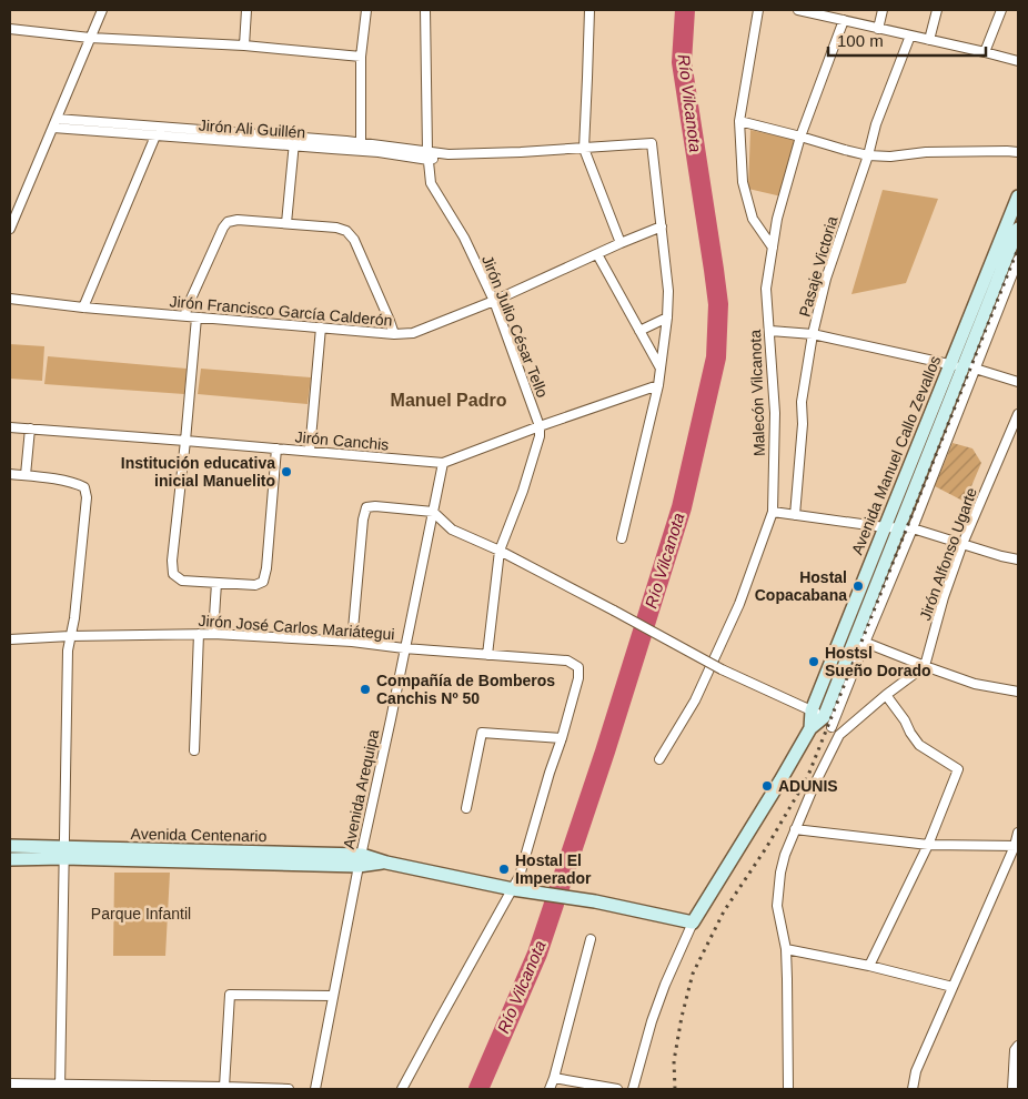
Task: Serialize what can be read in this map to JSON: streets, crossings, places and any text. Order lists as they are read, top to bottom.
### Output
{
  "streets": {
    "street": [
      "Jirón Ali Guillén",
      "Pasaje Victoria",
      "Jirón Francisco García Calderón",
      "Jirón Julio César Tello",
      "Malecón Vilcanota",
      "Jirón Canchis",
      "Avenida Manuel Callo Zevallos",
      "Jirón Alfonso Ugarte",
      "Jirón José Carlos Mariátegui",
      "Avenida Arequipa"
    ]
  },
  "crossings": [
    ["Jirón Ali Guillén", "Jirón Francisco García Calderón"],
    ["Jirón Ali Guillén", "Jirón Julio César Tello"],
    ["Jirón Francisco García Calderón", "Jirón Julio César Tello"],
    ["Jirón Julio César Tello", "Jirón Canchis"],
    ["Jirón Canchis", "Avenida Arequipa"],
    ["Jirón José Carlos Mariátegui", "Avenida Arequipa"]
  ],
  "districts": ["Manuel Padro"],
  "water": ["Río Vilcanota"],
  "parks": ["Parque Infantil"],
  "places": [
    "Institución educativa inicial Manuelito",
    "Hostal Copacabana",
    "Hostsl Sueño Dorado",
    "Compañía de Bomberos Canchis Nº 50",
    "ADUNIS",
    "Hostal El Imperador"
  ],
  "scale_bar": "100 m"
}
